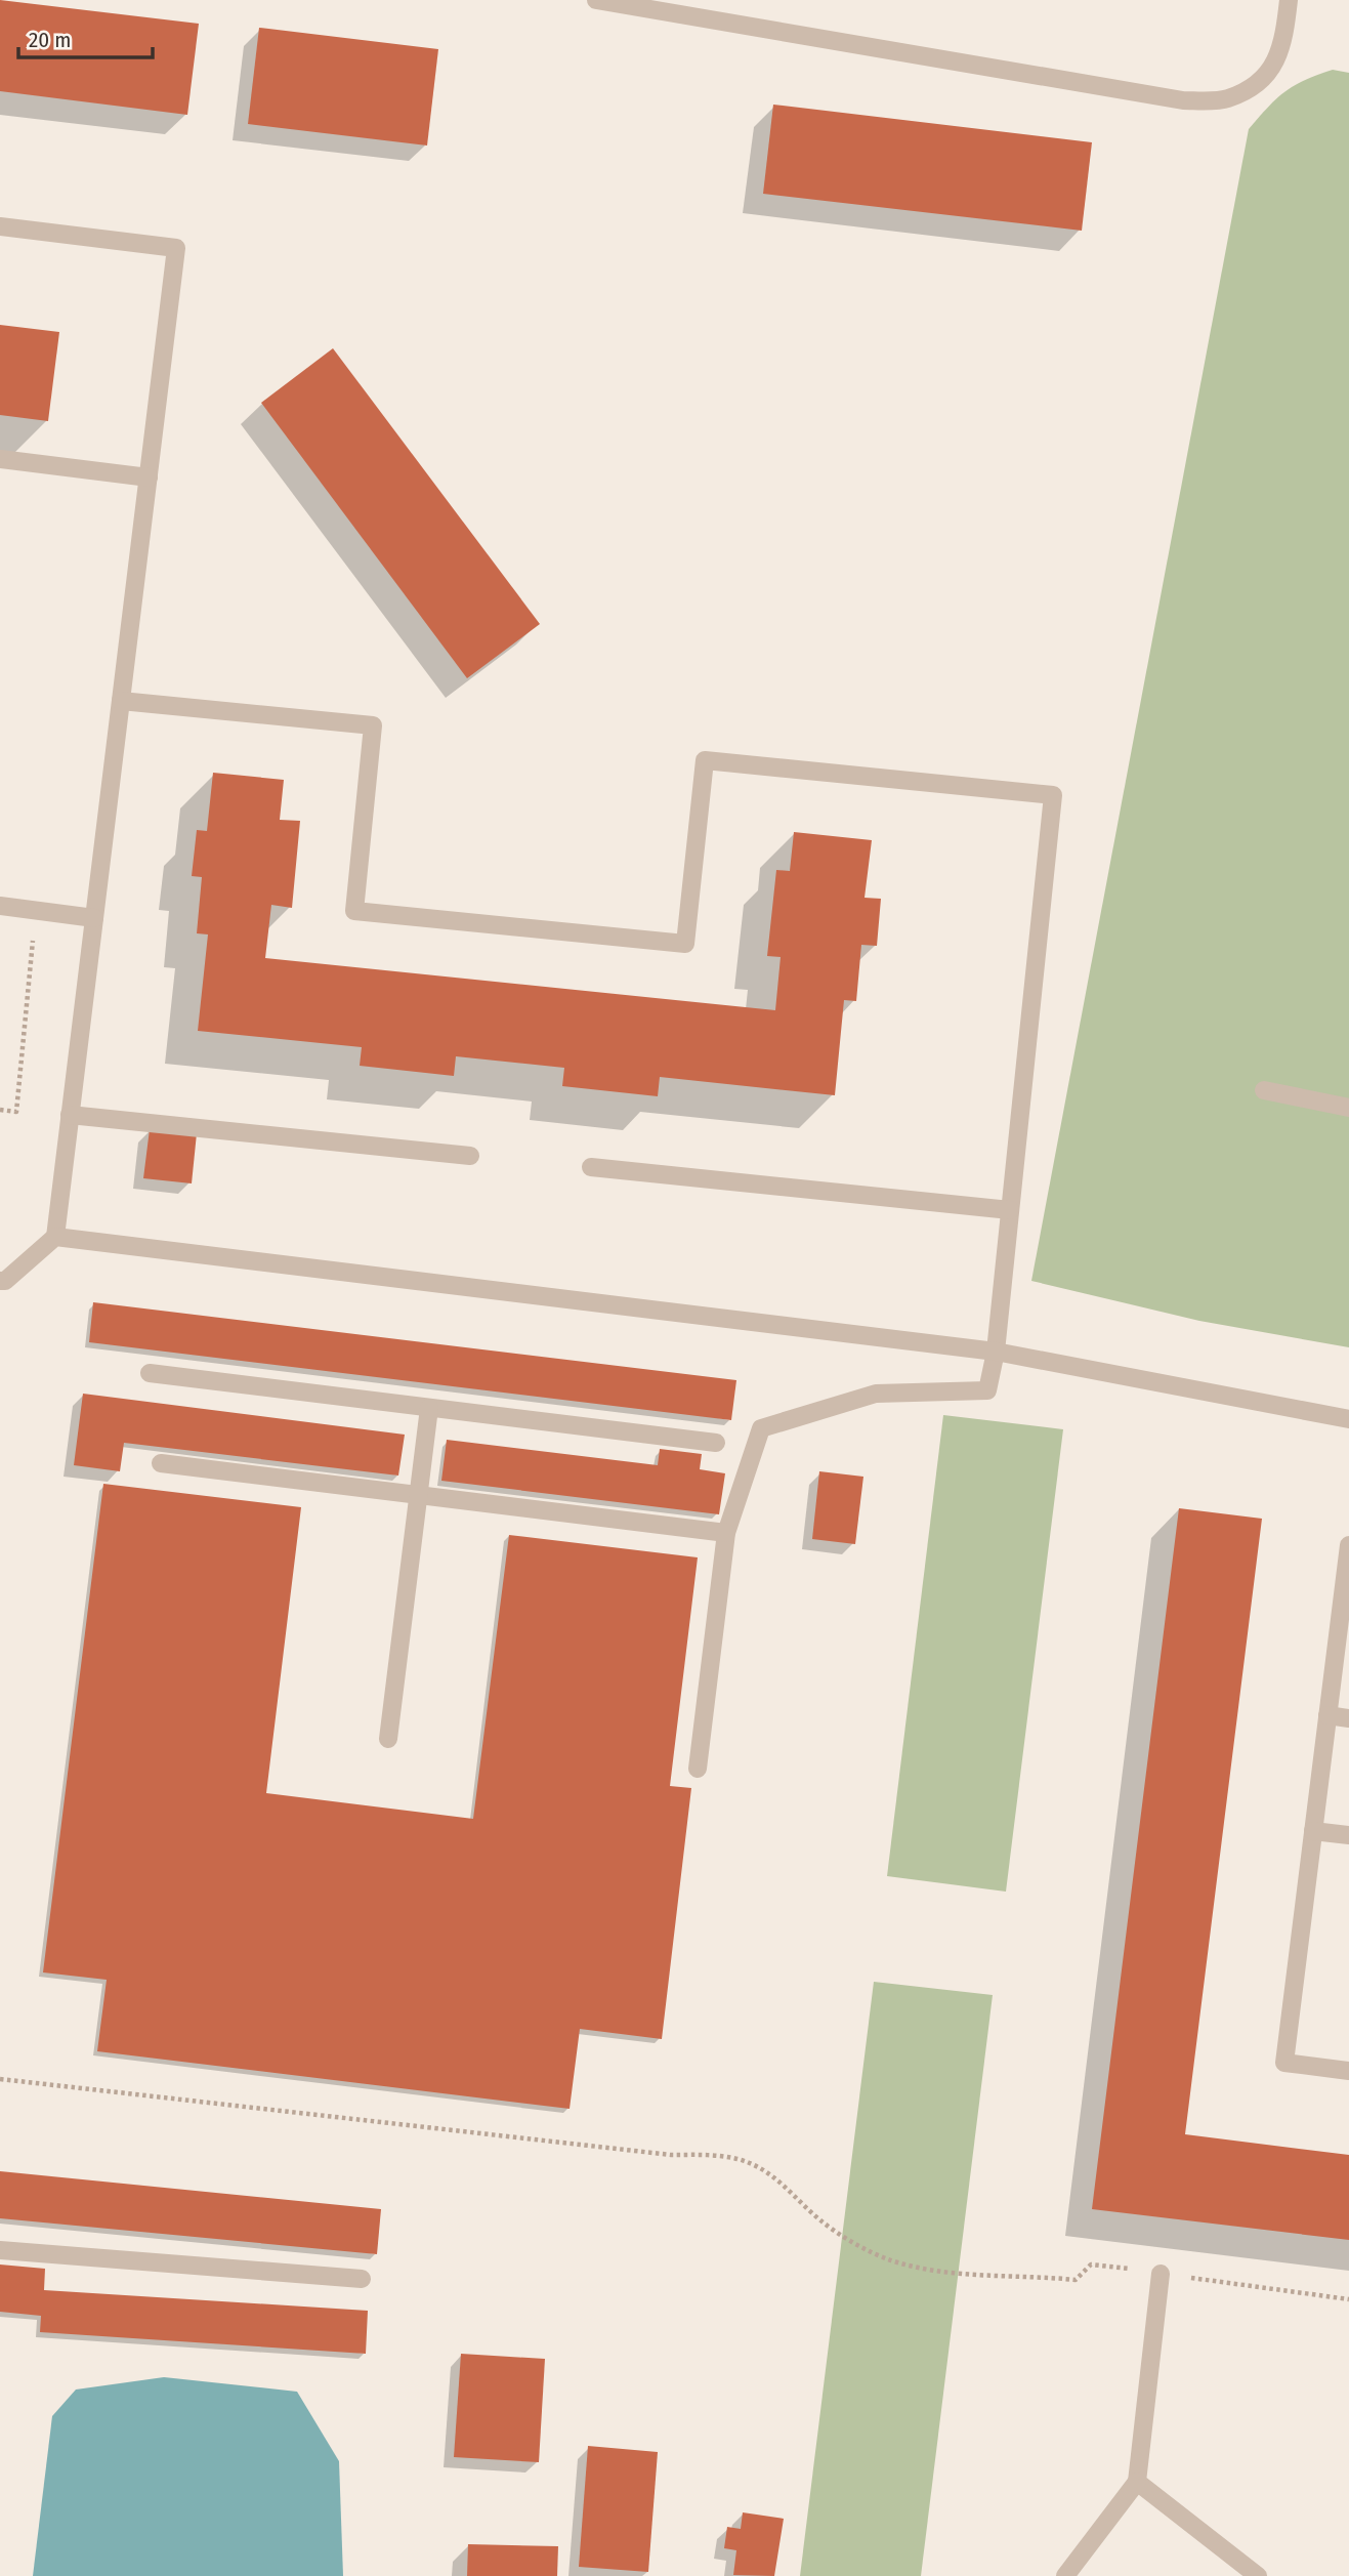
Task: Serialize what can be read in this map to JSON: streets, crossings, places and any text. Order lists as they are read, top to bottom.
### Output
{
  "scale_bar": "20 m"
}
